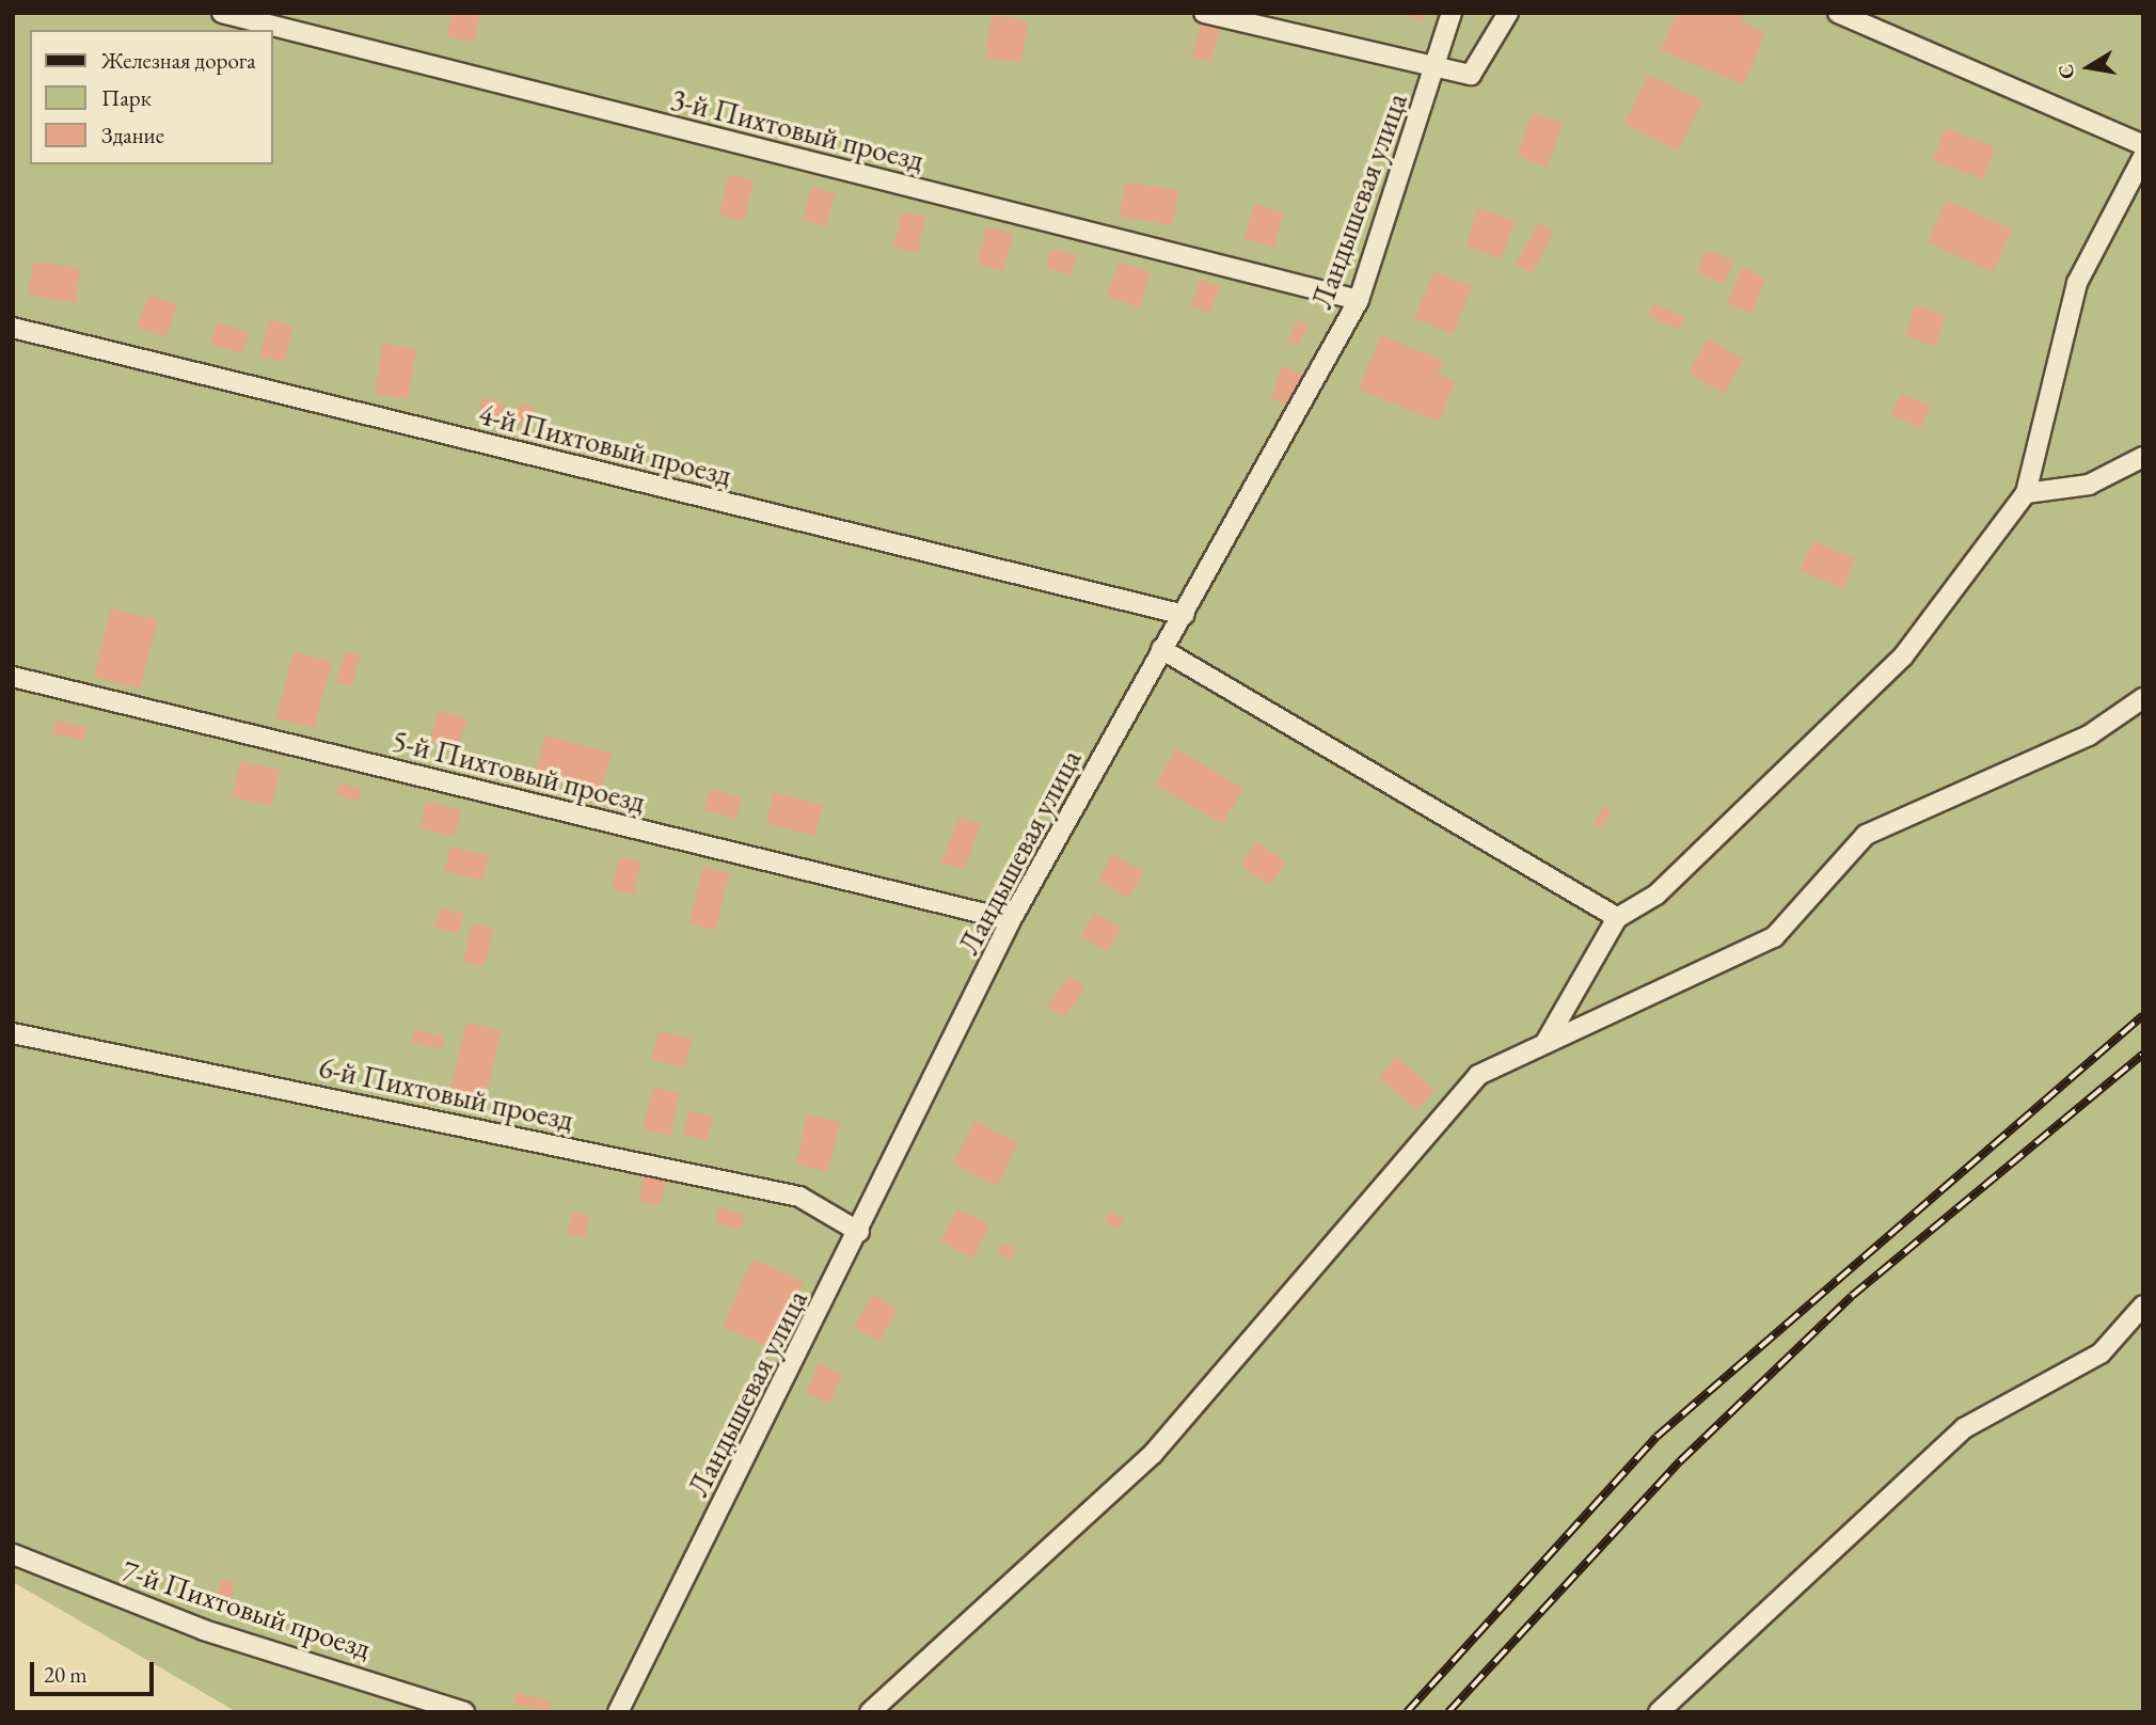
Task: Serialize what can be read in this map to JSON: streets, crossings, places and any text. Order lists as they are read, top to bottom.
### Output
{
  "streets": {
    "lane": [
      "3-й Пихтовый проезд",
      "Ландышевая улица",
      "4-й Пихтовый проезд",
      "5-й Пихтовый проезд",
      "6-й Пихтовый проезд",
      "7-й Пихтовый проезд"
    ]
  },
  "crossings": [
    ["3-й Пихтовый проезд", "Ландышевая улица"],
    ["Ландышевая улица", "4-й Пихтовый проезд"],
    ["Ландышевая улица", "5-й Пихтовый проезд"],
    ["Ландышевая улица", "6-й Пихтовый проезд"]
  ],
  "legend": ["Железная дорога", "Парк", "Здание"],
  "scale_bar": "20 m",
  "north": "left"
}
